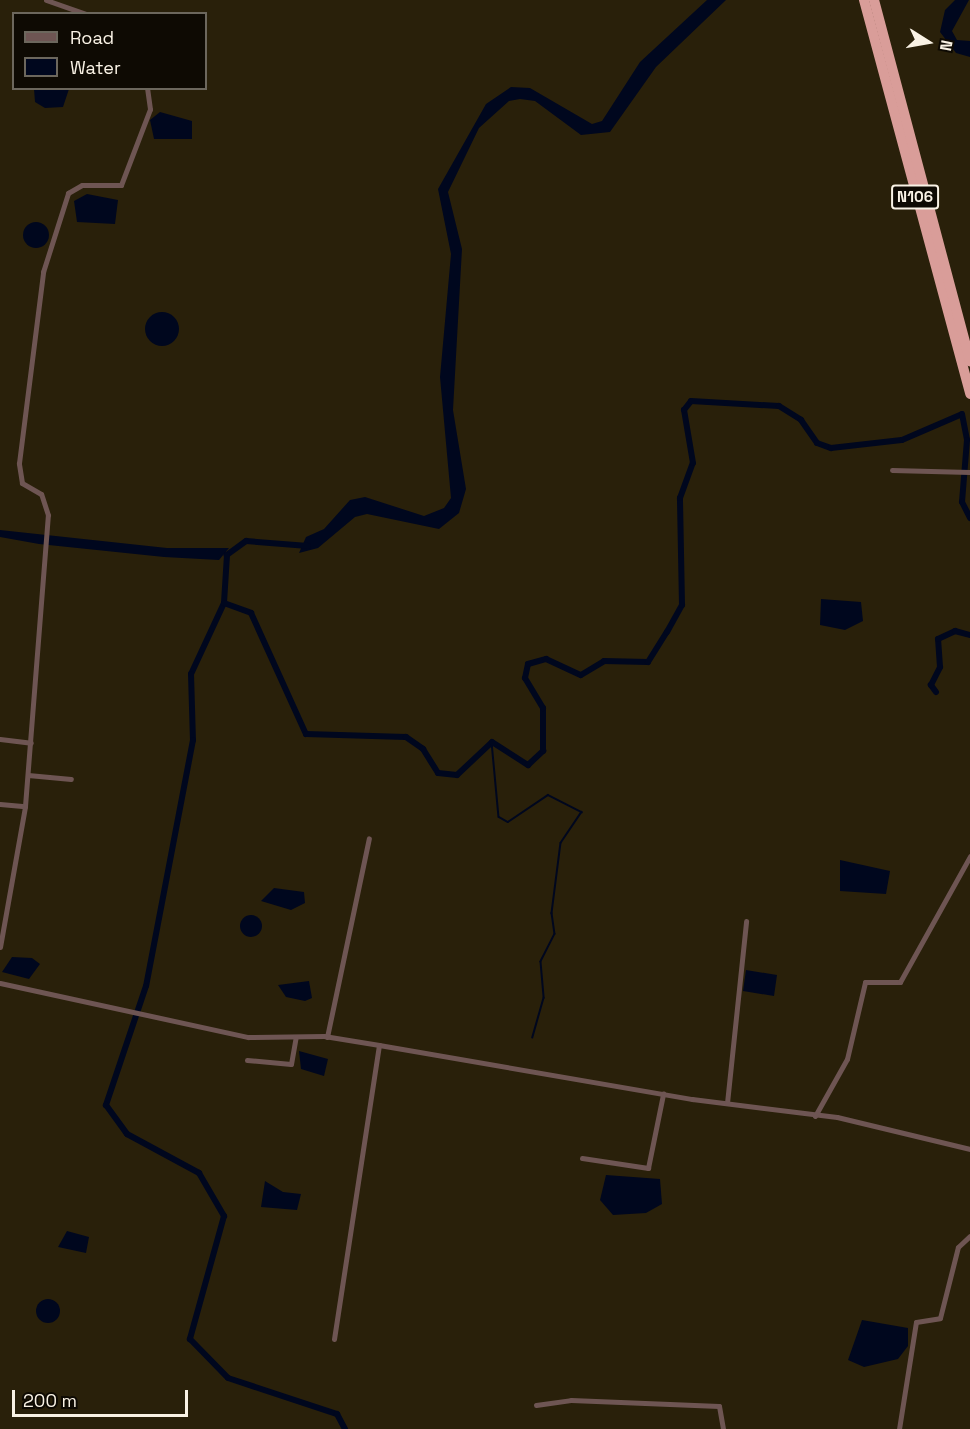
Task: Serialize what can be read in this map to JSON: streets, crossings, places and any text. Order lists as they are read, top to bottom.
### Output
{
  "streets": {
    "highway": ["N106"]
  },
  "legend": ["Road", "Water"],
  "scale_bar": "200 m",
  "north": "right"
}
